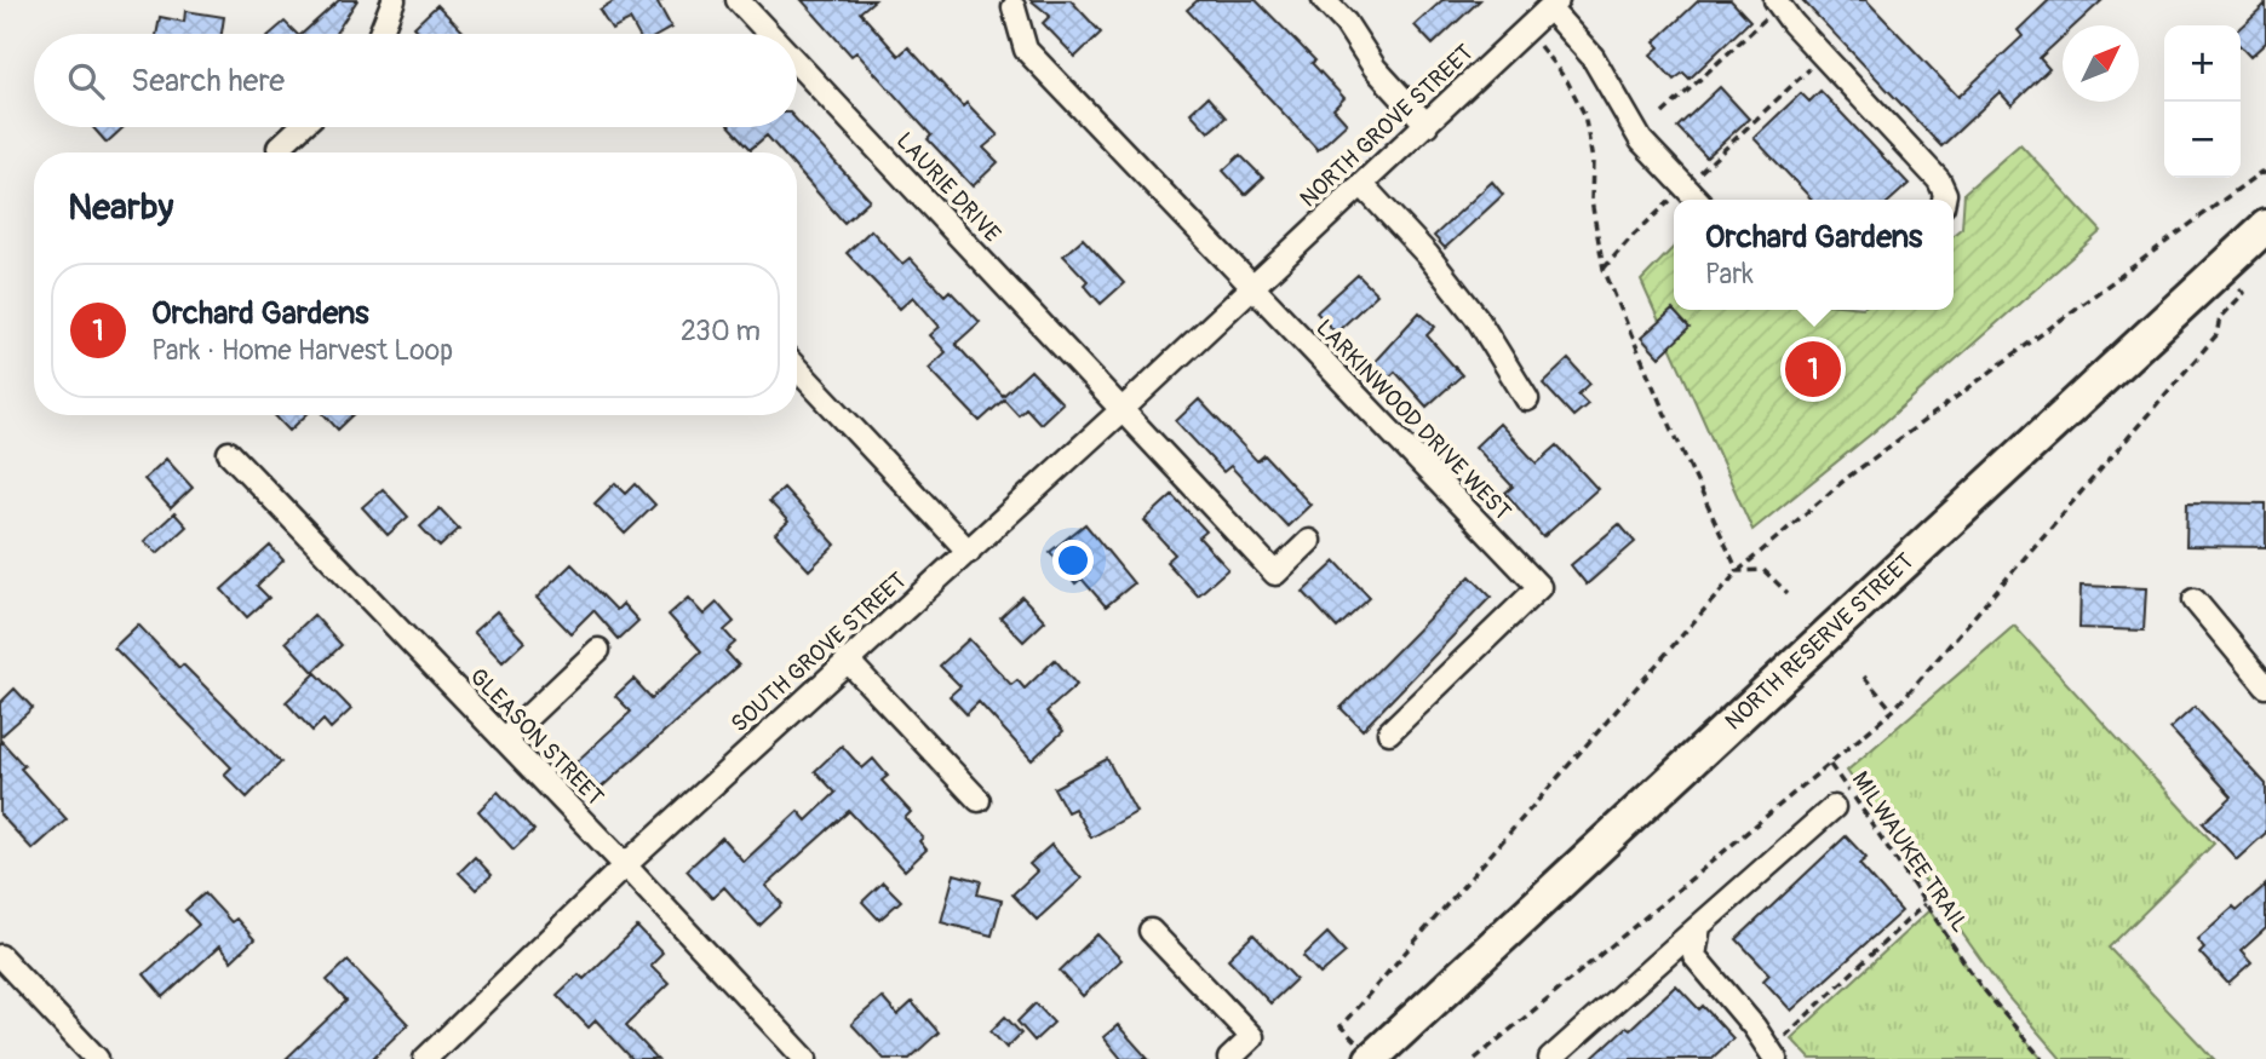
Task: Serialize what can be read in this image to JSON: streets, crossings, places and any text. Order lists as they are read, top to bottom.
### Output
{
  "streets": {
    "highway": ["NORTH RESERVE STREET"],
    "street": [
      "NORTH GROVE STREET",
      "LAURIE DRIVE",
      "LARKINWOOD DRIVE WEST",
      "SOUTH GROVE STREET",
      "GLEASON STREET"
    ],
    "path": ["MILWAUKEE TRAIL"]
  },
  "crossings": [
    ["NORTH GROVE STREET", "LARKINWOOD DRIVE WEST"],
    ["NORTH GROVE STREET", "SOUTH GROVE STREET"],
    ["LAURIE DRIVE", "SOUTH GROVE STREET"],
    ["LARKINWOOD DRIVE WEST", "SOUTH GROVE STREET"],
    ["NORTH RESERVE STREET", "MILWAUKEE TRAIL"],
    ["SOUTH GROVE STREET", "GLEASON STREET"]
  ],
  "north": "top right",
  "page": {
    "map_buttons": ["+", "−"],
    "search": "Search here",
    "heading": "Nearby",
    "popup": ["Orchard Gardens", "Park"],
    "list": [
      {
        "mark": "1",
        "name": "Orchard Gardens",
        "note": "Park · Home Harvest Loop",
        "value": "230 m"
      }
    ],
    "pins": "1"
  }
}
